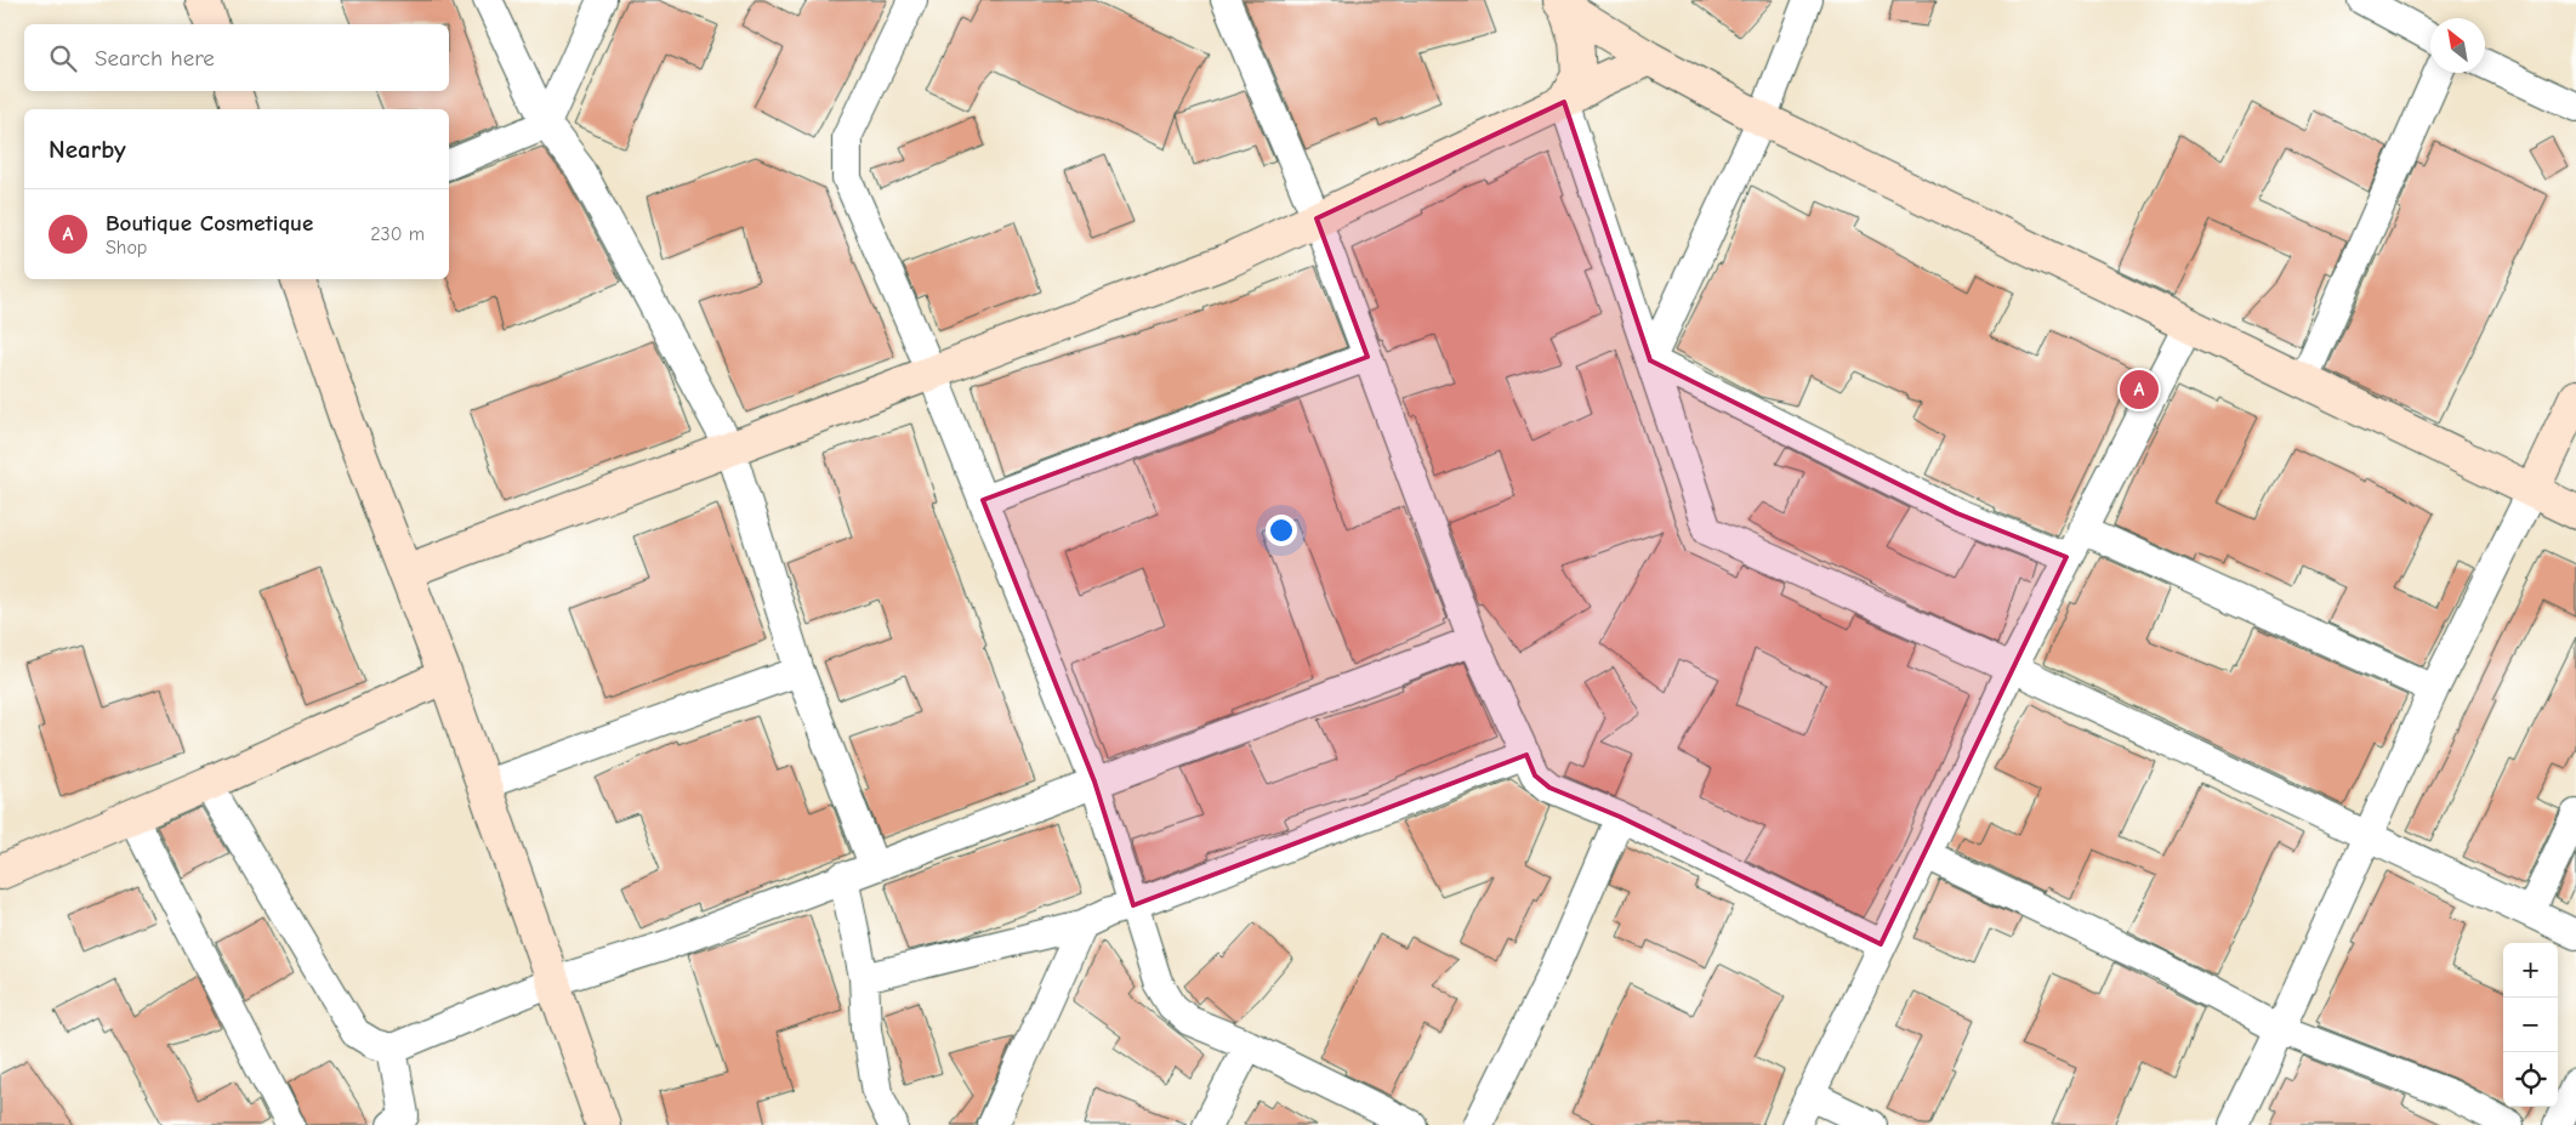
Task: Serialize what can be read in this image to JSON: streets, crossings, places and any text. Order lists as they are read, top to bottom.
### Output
{
  "north": "top left",
  "page": {
    "search": "Search here",
    "heading": "Nearby",
    "list": [
      {
        "mark": "A",
        "name": "Boutique Cosmetique",
        "note": "Shop",
        "value": "230 m"
      }
    ],
    "pins": "A",
    "map_buttons": ["+", "−"]
  }
}
